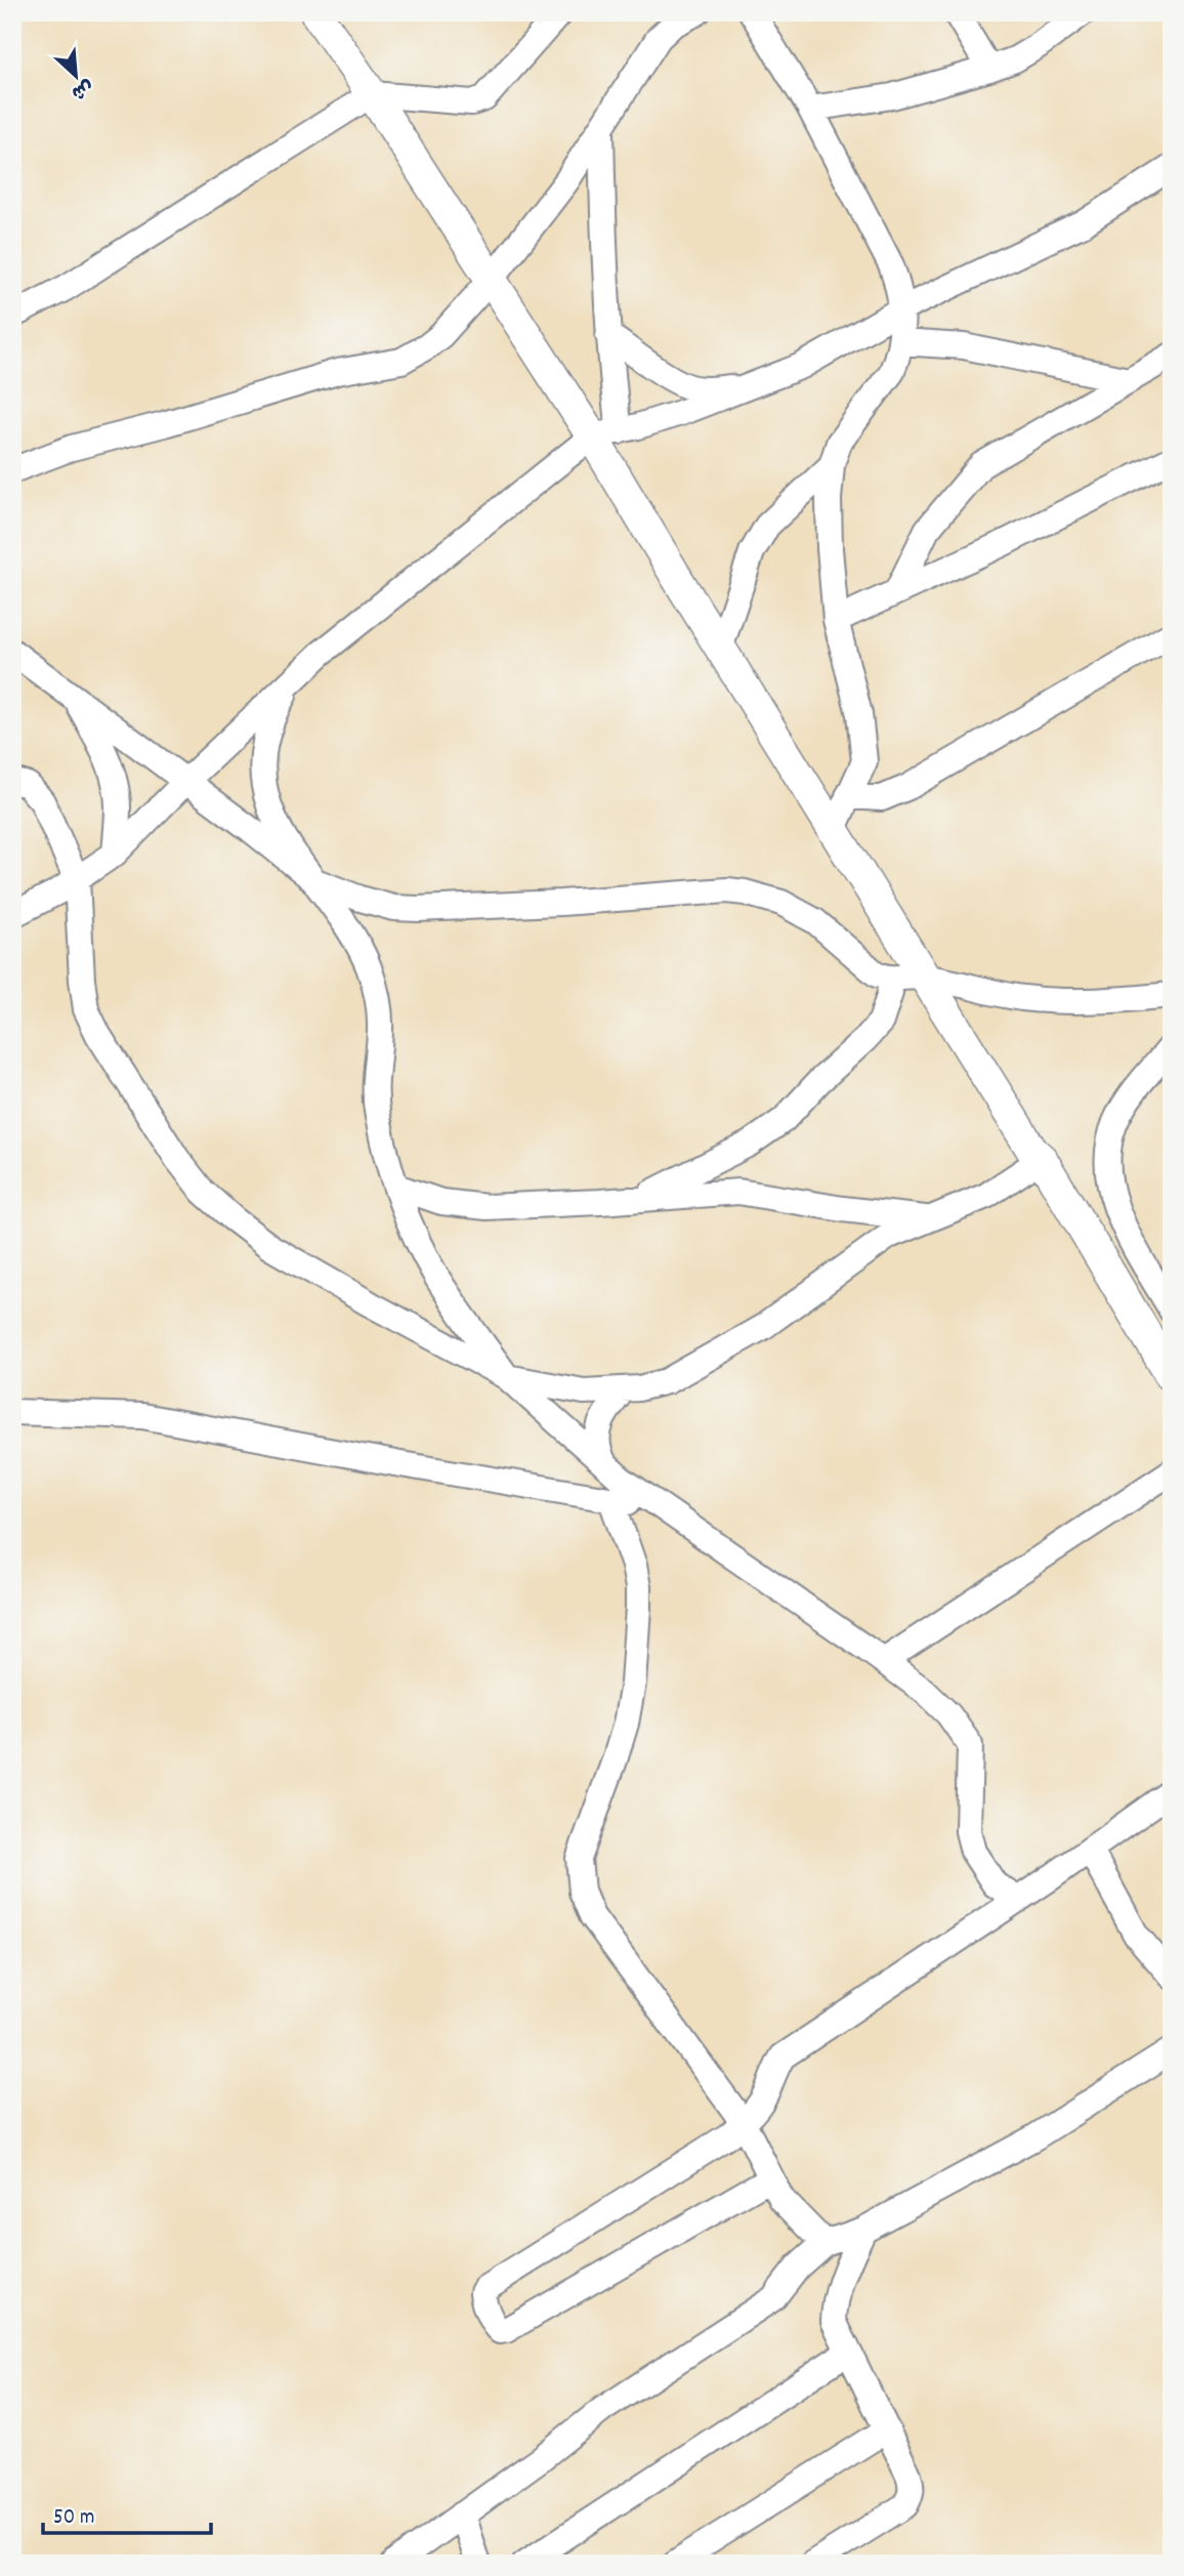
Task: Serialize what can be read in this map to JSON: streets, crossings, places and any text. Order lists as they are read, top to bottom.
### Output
{
  "scale_bar": "50 m",
  "north": "bottom right"
}
